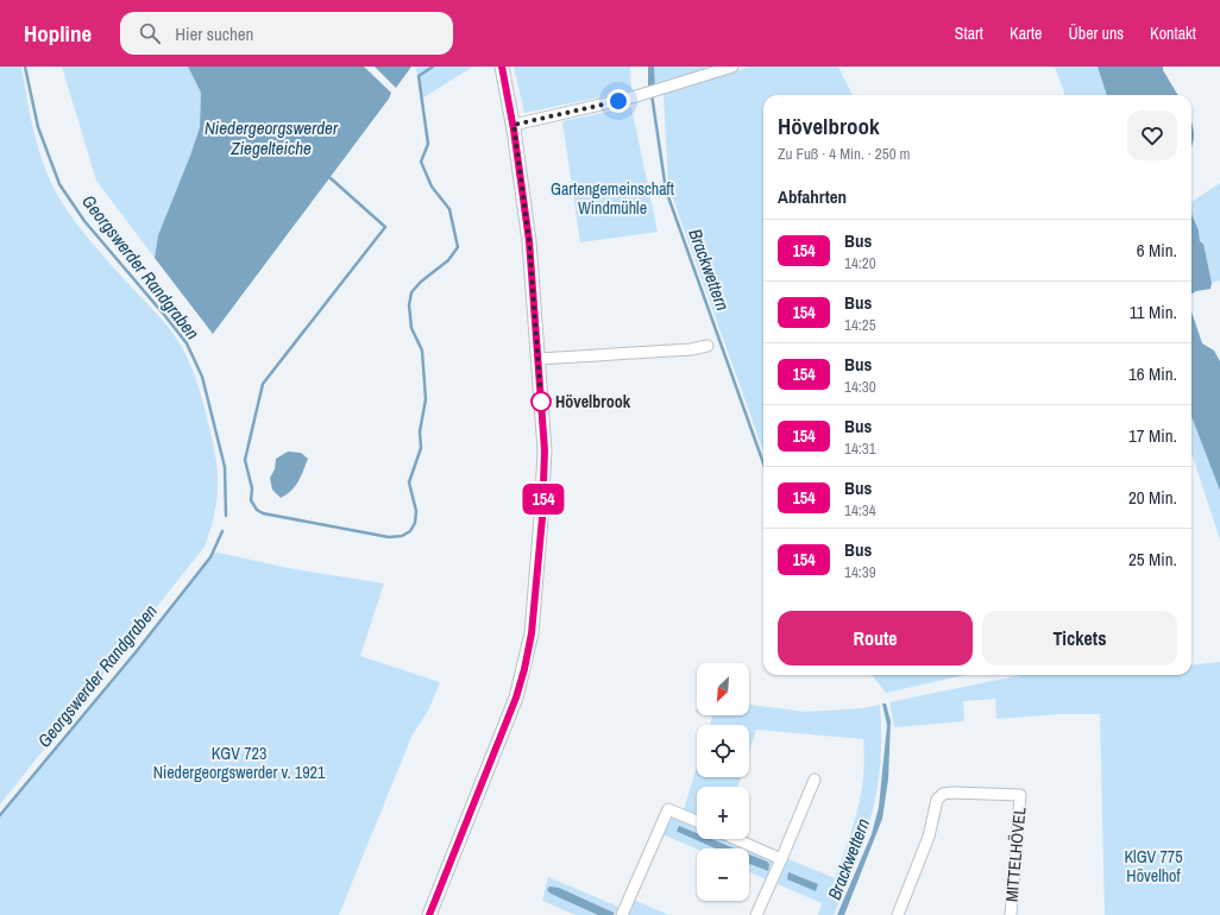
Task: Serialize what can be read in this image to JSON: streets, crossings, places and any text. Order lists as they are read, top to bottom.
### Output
{
  "streets": {
    "street": ["MITTELHÖVEL"]
  },
  "water": ["Niedergeorgswerder Ziegelteiche", "Georgswerder Randgraben", "Brackwettern"],
  "parks": ["Gartengemeinschaft Windmühle", "KGV 723 Niedergeorgswerder v. 1921", "KlGV 775 Hövelhof"],
  "places": ["Hövelbrook"],
  "lines": ["bus line 154"],
  "north": "bottom left",
  "page": {
    "header": "Hopline",
    "search": "Hier suchen",
    "nav": [
      "Start",
      "Karte",
      "Über uns",
      "Kontakt"
    ],
    "on_map": "154",
    "heading": [
      ["Hövelbrook", "Zu Fuß · 4 Min. · 250 m"],
      "Abfahrten"
    ],
    "list": [
      {
        "mark": "154",
        "name": "Bus",
        "note": "14:20",
        "value": "6 Min."
      },
      {
        "mark": "154",
        "name": "Bus",
        "note": "14:25",
        "value": "11 Min."
      },
      {
        "mark": "154",
        "name": "Bus",
        "note": "14:30",
        "value": "16 Min."
      },
      {
        "mark": "154",
        "name": "Bus",
        "note": "14:31",
        "value": "17 Min."
      },
      {
        "mark": "154",
        "name": "Bus",
        "note": "14:34",
        "value": "20 Min."
      },
      {
        "mark": "154",
        "name": "Bus",
        "note": "14:39",
        "value": "25 Min."
      }
    ],
    "buttons": ["Route", "Tickets"],
    "map_buttons": ["+", "−"]
  }
}
